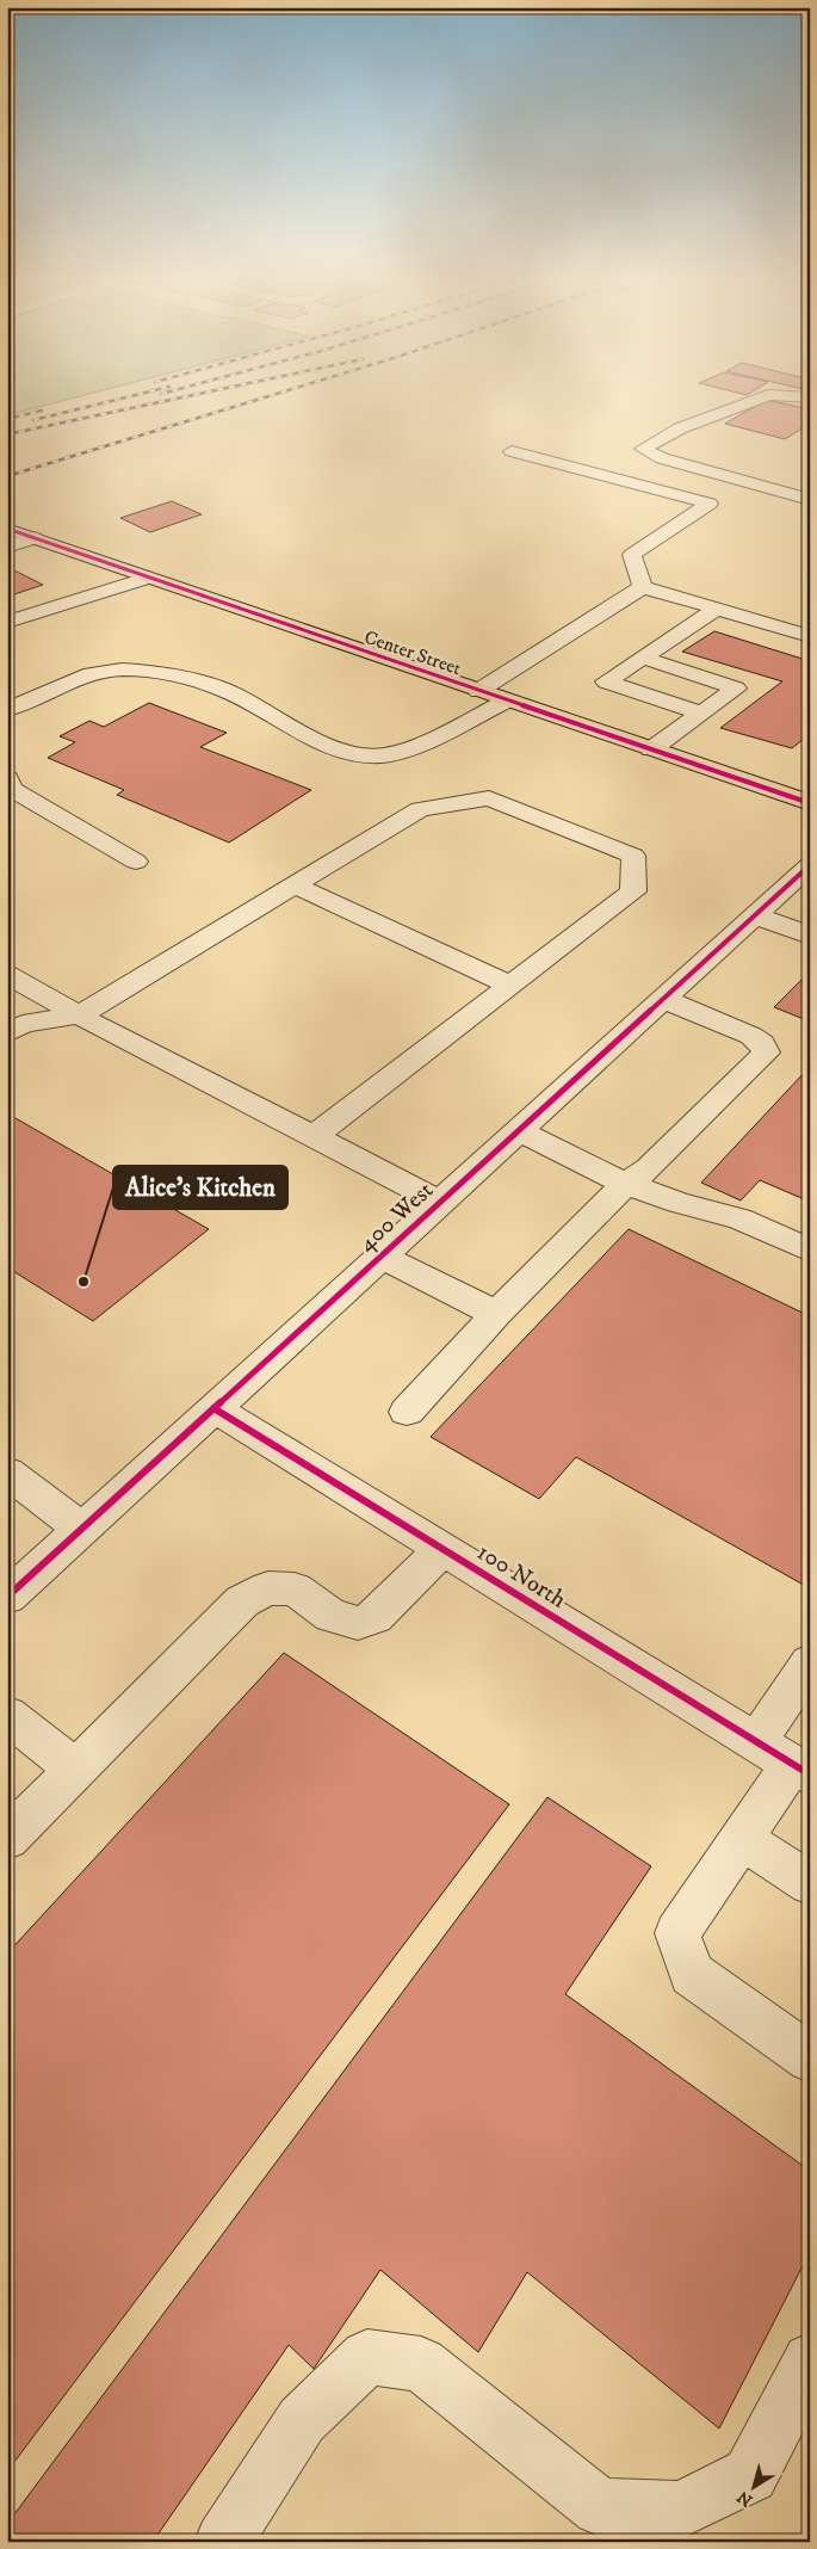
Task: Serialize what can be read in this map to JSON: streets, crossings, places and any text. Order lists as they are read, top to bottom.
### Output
{
  "streets": {
    "main road": ["Center Street"],
    "street": ["400 West", "100 North"]
  },
  "crossings": [
    ["400 West", "100 North"]
  ],
  "places": ["Alice's Kitchen"],
  "north": "bottom left"
}
